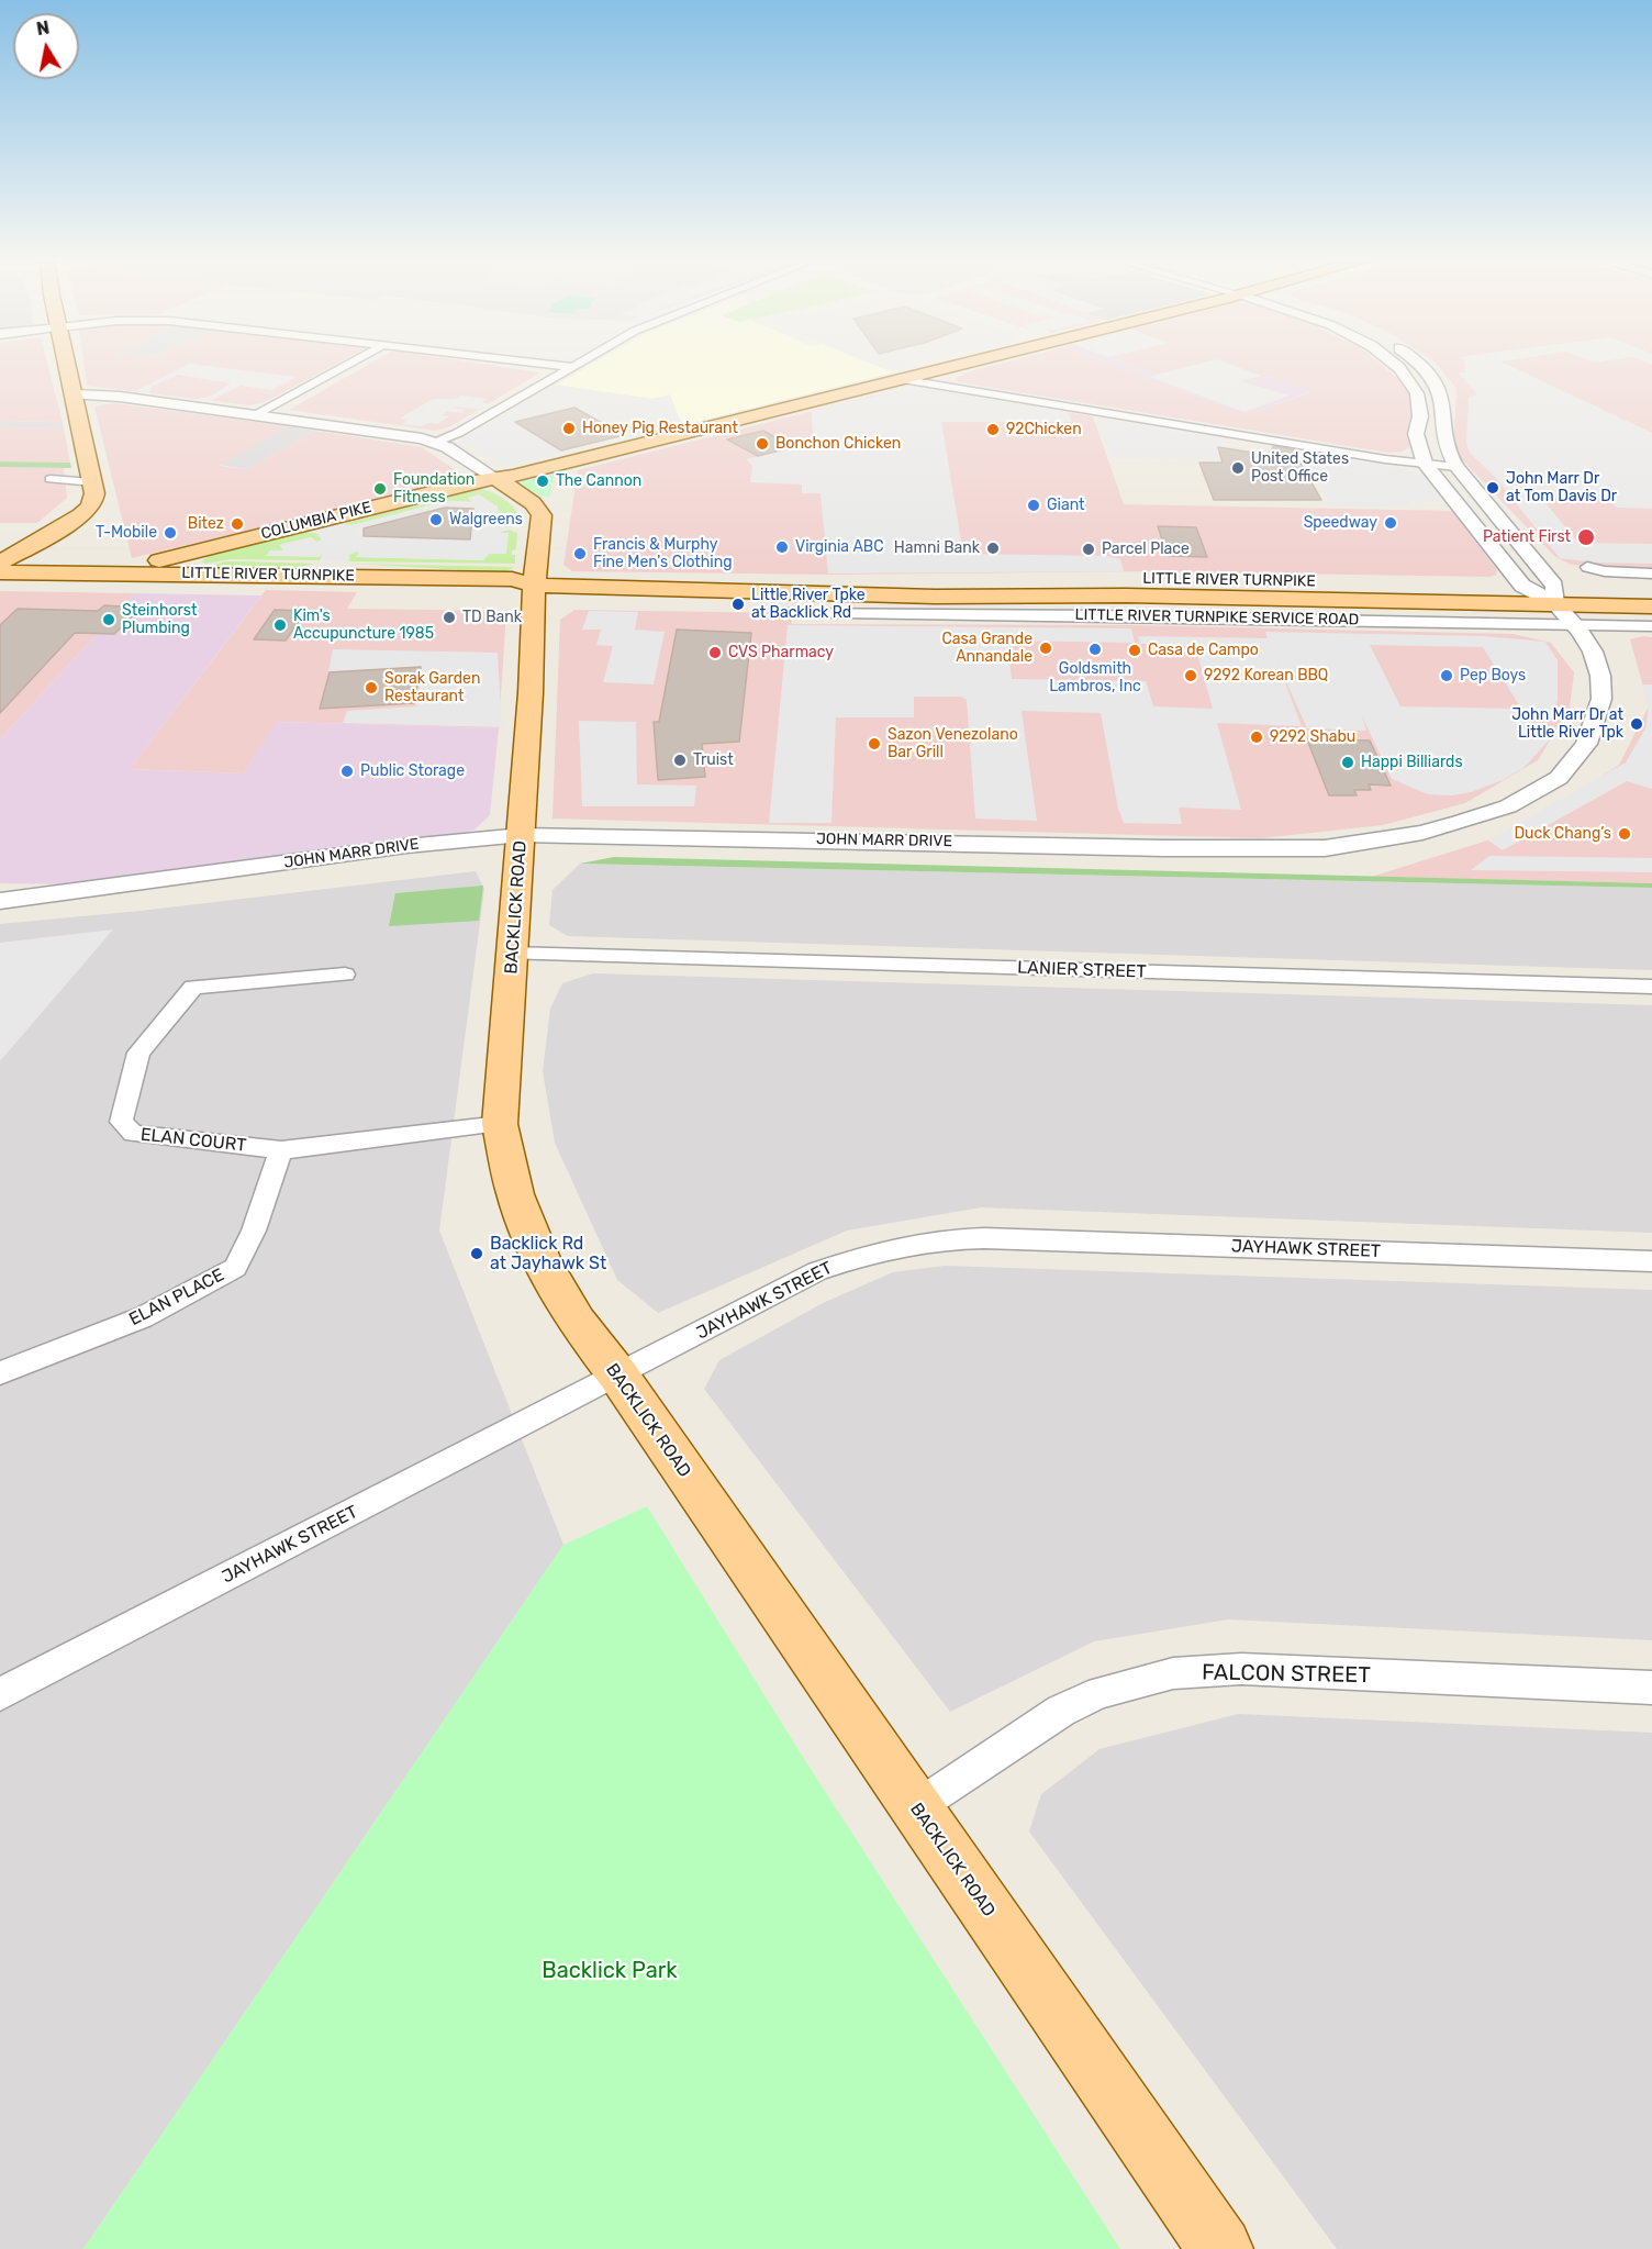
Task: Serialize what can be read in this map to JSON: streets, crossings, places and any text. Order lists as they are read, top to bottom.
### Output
{
  "streets": {
    "main road": ["COLUMBIA PIKE", "LITTLE RIVER TURNPIKE", "BACKLICK ROAD"],
    "street": [
      "LITTLE RIVER TURNPIKE SERVICE ROAD",
      "JOHN MARR DRIVE",
      "LANIER STREET",
      "ELAN COURT",
      "JAYHAWK STREET",
      "ELAN PLACE",
      "FALCON STREET"
    ]
  },
  "crossings": [
    ["COLUMBIA PIKE", "LITTLE RIVER TURNPIKE"],
    ["COLUMBIA PIKE", "BACKLICK ROAD"],
    ["LITTLE RIVER TURNPIKE", "JOHN MARR DRIVE"],
    ["LITTLE RIVER TURNPIKE", "BACKLICK ROAD"],
    ["LITTLE RIVER TURNPIKE SERVICE ROAD", "JOHN MARR DRIVE"],
    ["JOHN MARR DRIVE", "BACKLICK ROAD"],
    ["BACKLICK ROAD", "LANIER STREET"],
    ["BACKLICK ROAD", "ELAN COURT"],
    ["BACKLICK ROAD", "JAYHAWK STREET"],
    ["BACKLICK ROAD", "FALCON STREET"],
    ["ELAN COURT", "ELAN PLACE"]
  ],
  "parks": ["Backlick Park"],
  "places": [
    "Honey Pig Restaurant",
    "92Chicken",
    "Bonchon Chicken",
    "United States Post Office",
    "The Cannon",
    "John Marr Dr at Tom Davis Dr",
    "Foundation Fitness",
    "Giant",
    "Walgreens",
    "Speedway",
    "Bitez",
    "T-Mobile",
    "Patient First",
    "Virginia ABC",
    "Hamni Bank",
    "Parcel Place",
    "Francis & Murphy Fine Men's Clothing",
    "Little River Tpke at Backlick Rd",
    "TD Bank",
    "Steinhorst Plumbing",
    "Kim's Accupuncture 1985",
    "Casa Grande Annandale",
    "Goldsmith Lambros, Inc",
    "Casa de Campo",
    "CVS Pharmacy",
    "9292 Korean BBQ",
    "Pep Boys",
    "Sorak Garden Restaurant",
    "John Marr Dr at Little River Tpk",
    "9292 Shabu",
    "Sazon Venezolano Bar Grill",
    "Truist",
    "Happi Billiards",
    "Public Storage",
    "Duck Chang’s",
    "Backlick Rd at Jayhawk St"
  ],
  "north": "top"
}
